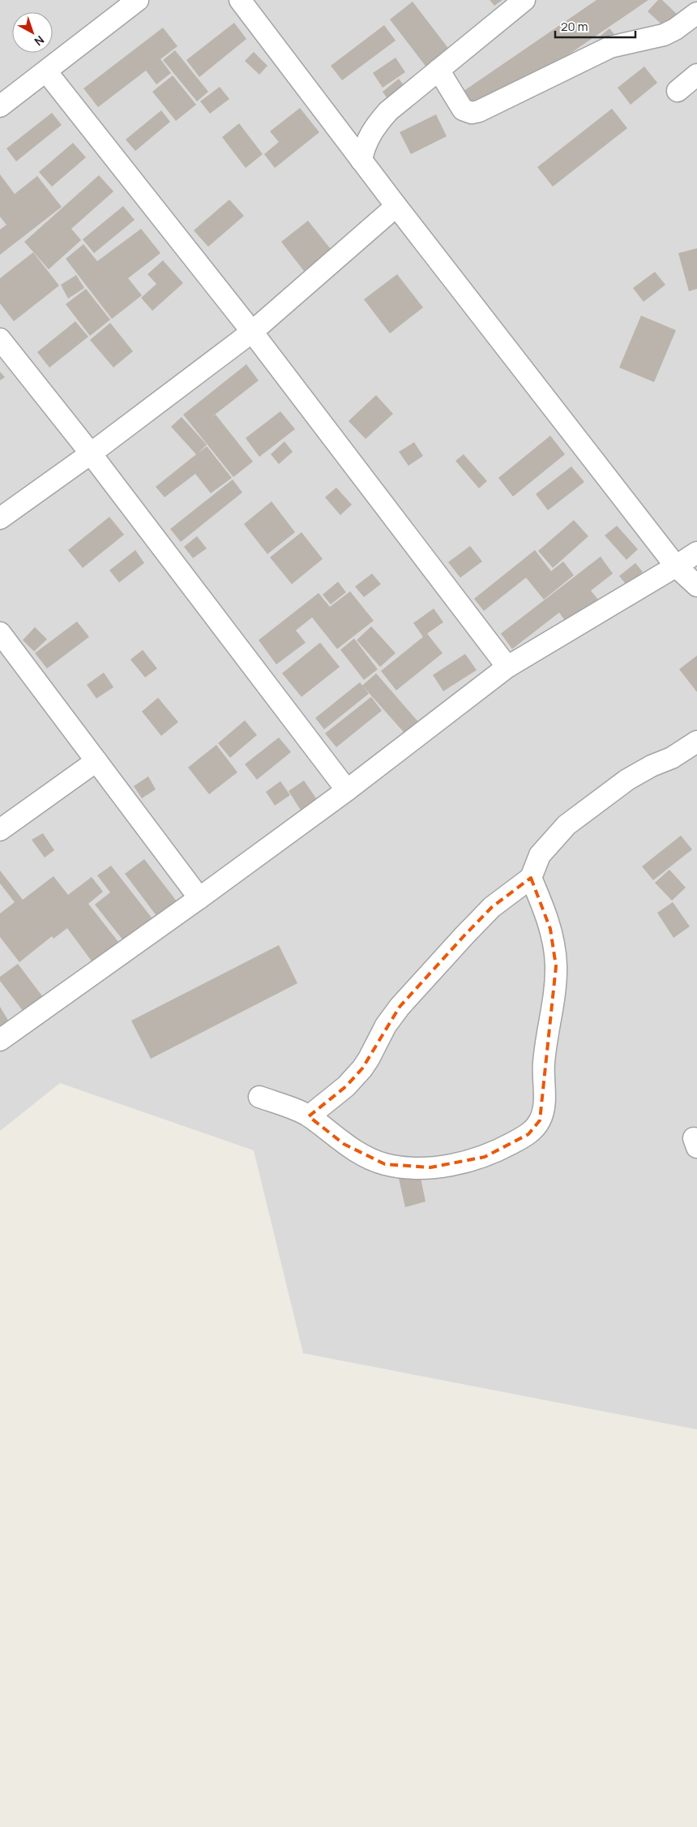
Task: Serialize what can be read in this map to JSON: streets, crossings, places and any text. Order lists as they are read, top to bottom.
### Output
{
  "scale_bar": "20 m",
  "north": "bottom right"
}
